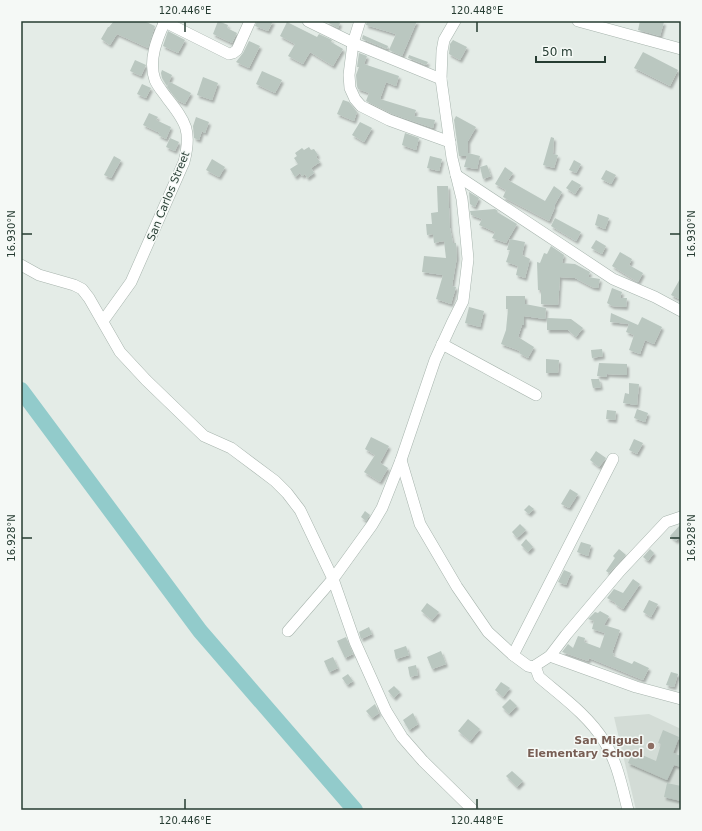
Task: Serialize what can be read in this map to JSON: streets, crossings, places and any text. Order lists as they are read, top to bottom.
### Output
{
  "streets": {
    "street": ["San Carlos Street"]
  },
  "places": ["San Miguel Elementary School"],
  "scale_bar": "50 m",
  "coordinates": [
    "120.446°E",
    "120.448°E",
    "16.930°N",
    "16.928°N"
  ]
}
